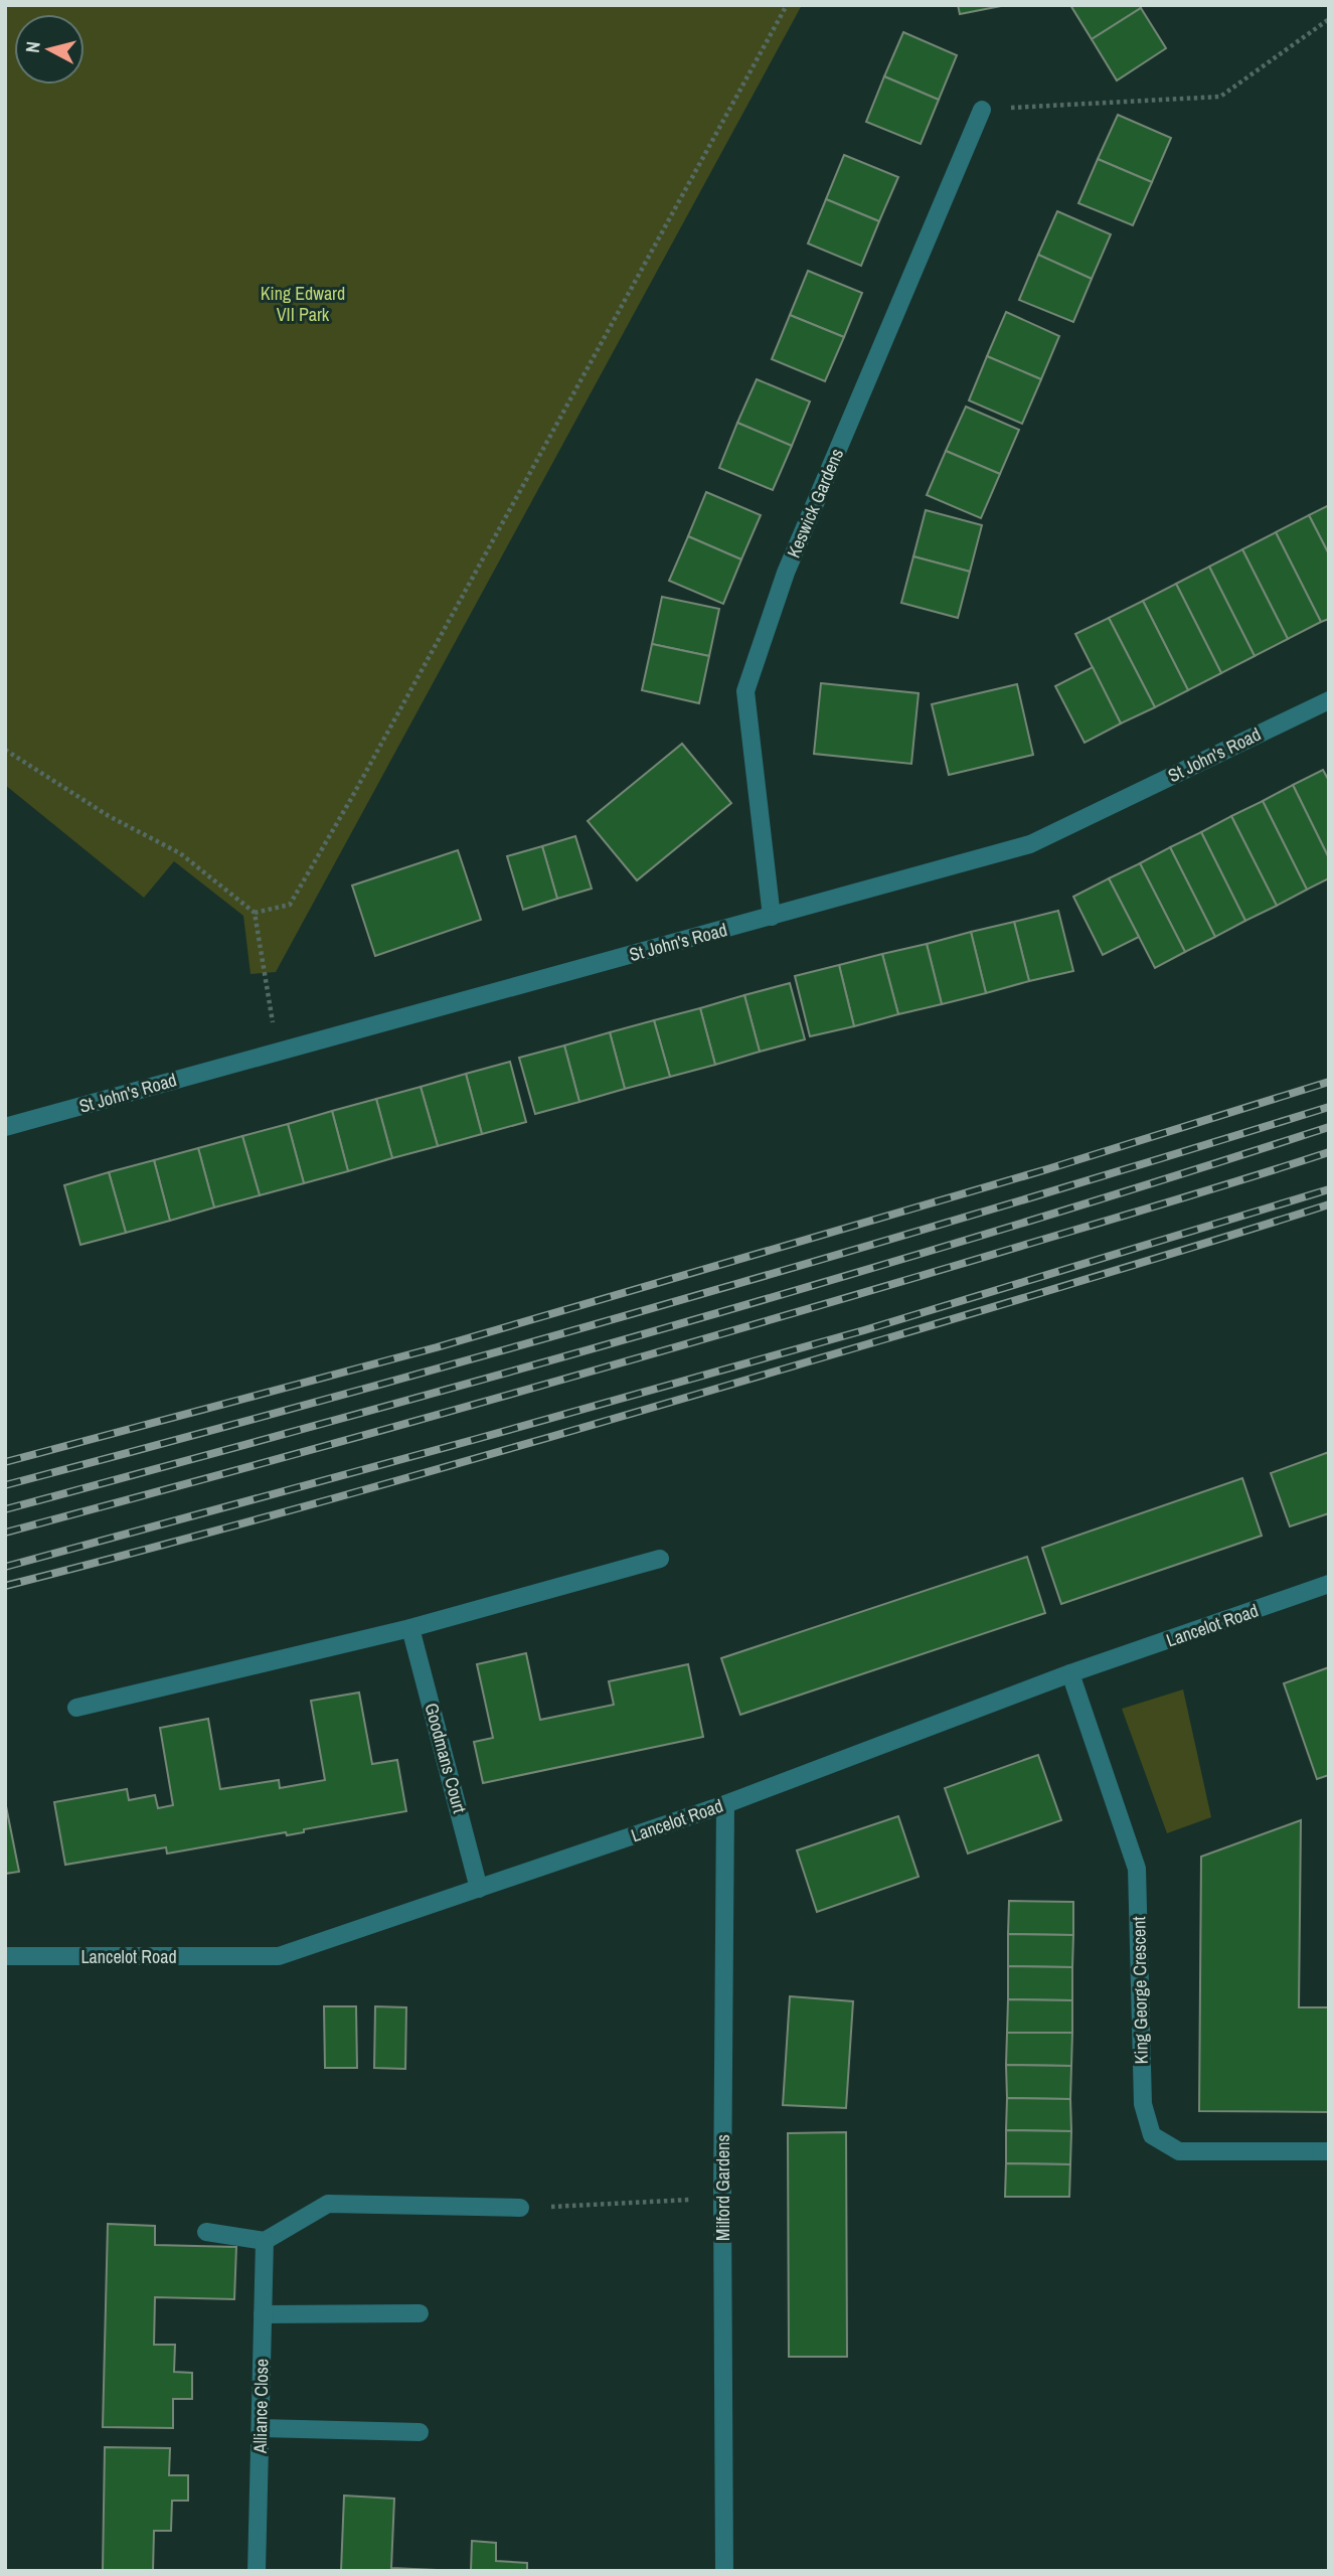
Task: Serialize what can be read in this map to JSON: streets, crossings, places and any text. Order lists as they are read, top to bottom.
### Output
{
  "streets": {
    "street": [
      "Keswick Gardens",
      "St John's Road",
      "Lancelot Road",
      "Goodmans Court",
      "King George Crescent",
      "Milford Gardens",
      "Alliance Close"
    ]
  },
  "crossings": [
    ["Keswick Gardens", "St John's Road"],
    ["Lancelot Road", "Goodmans Court"],
    ["Lancelot Road", "King George Crescent"],
    ["Lancelot Road", "Milford Gardens"]
  ],
  "parks": ["King Edward VII Park"],
  "north": "left"
}
